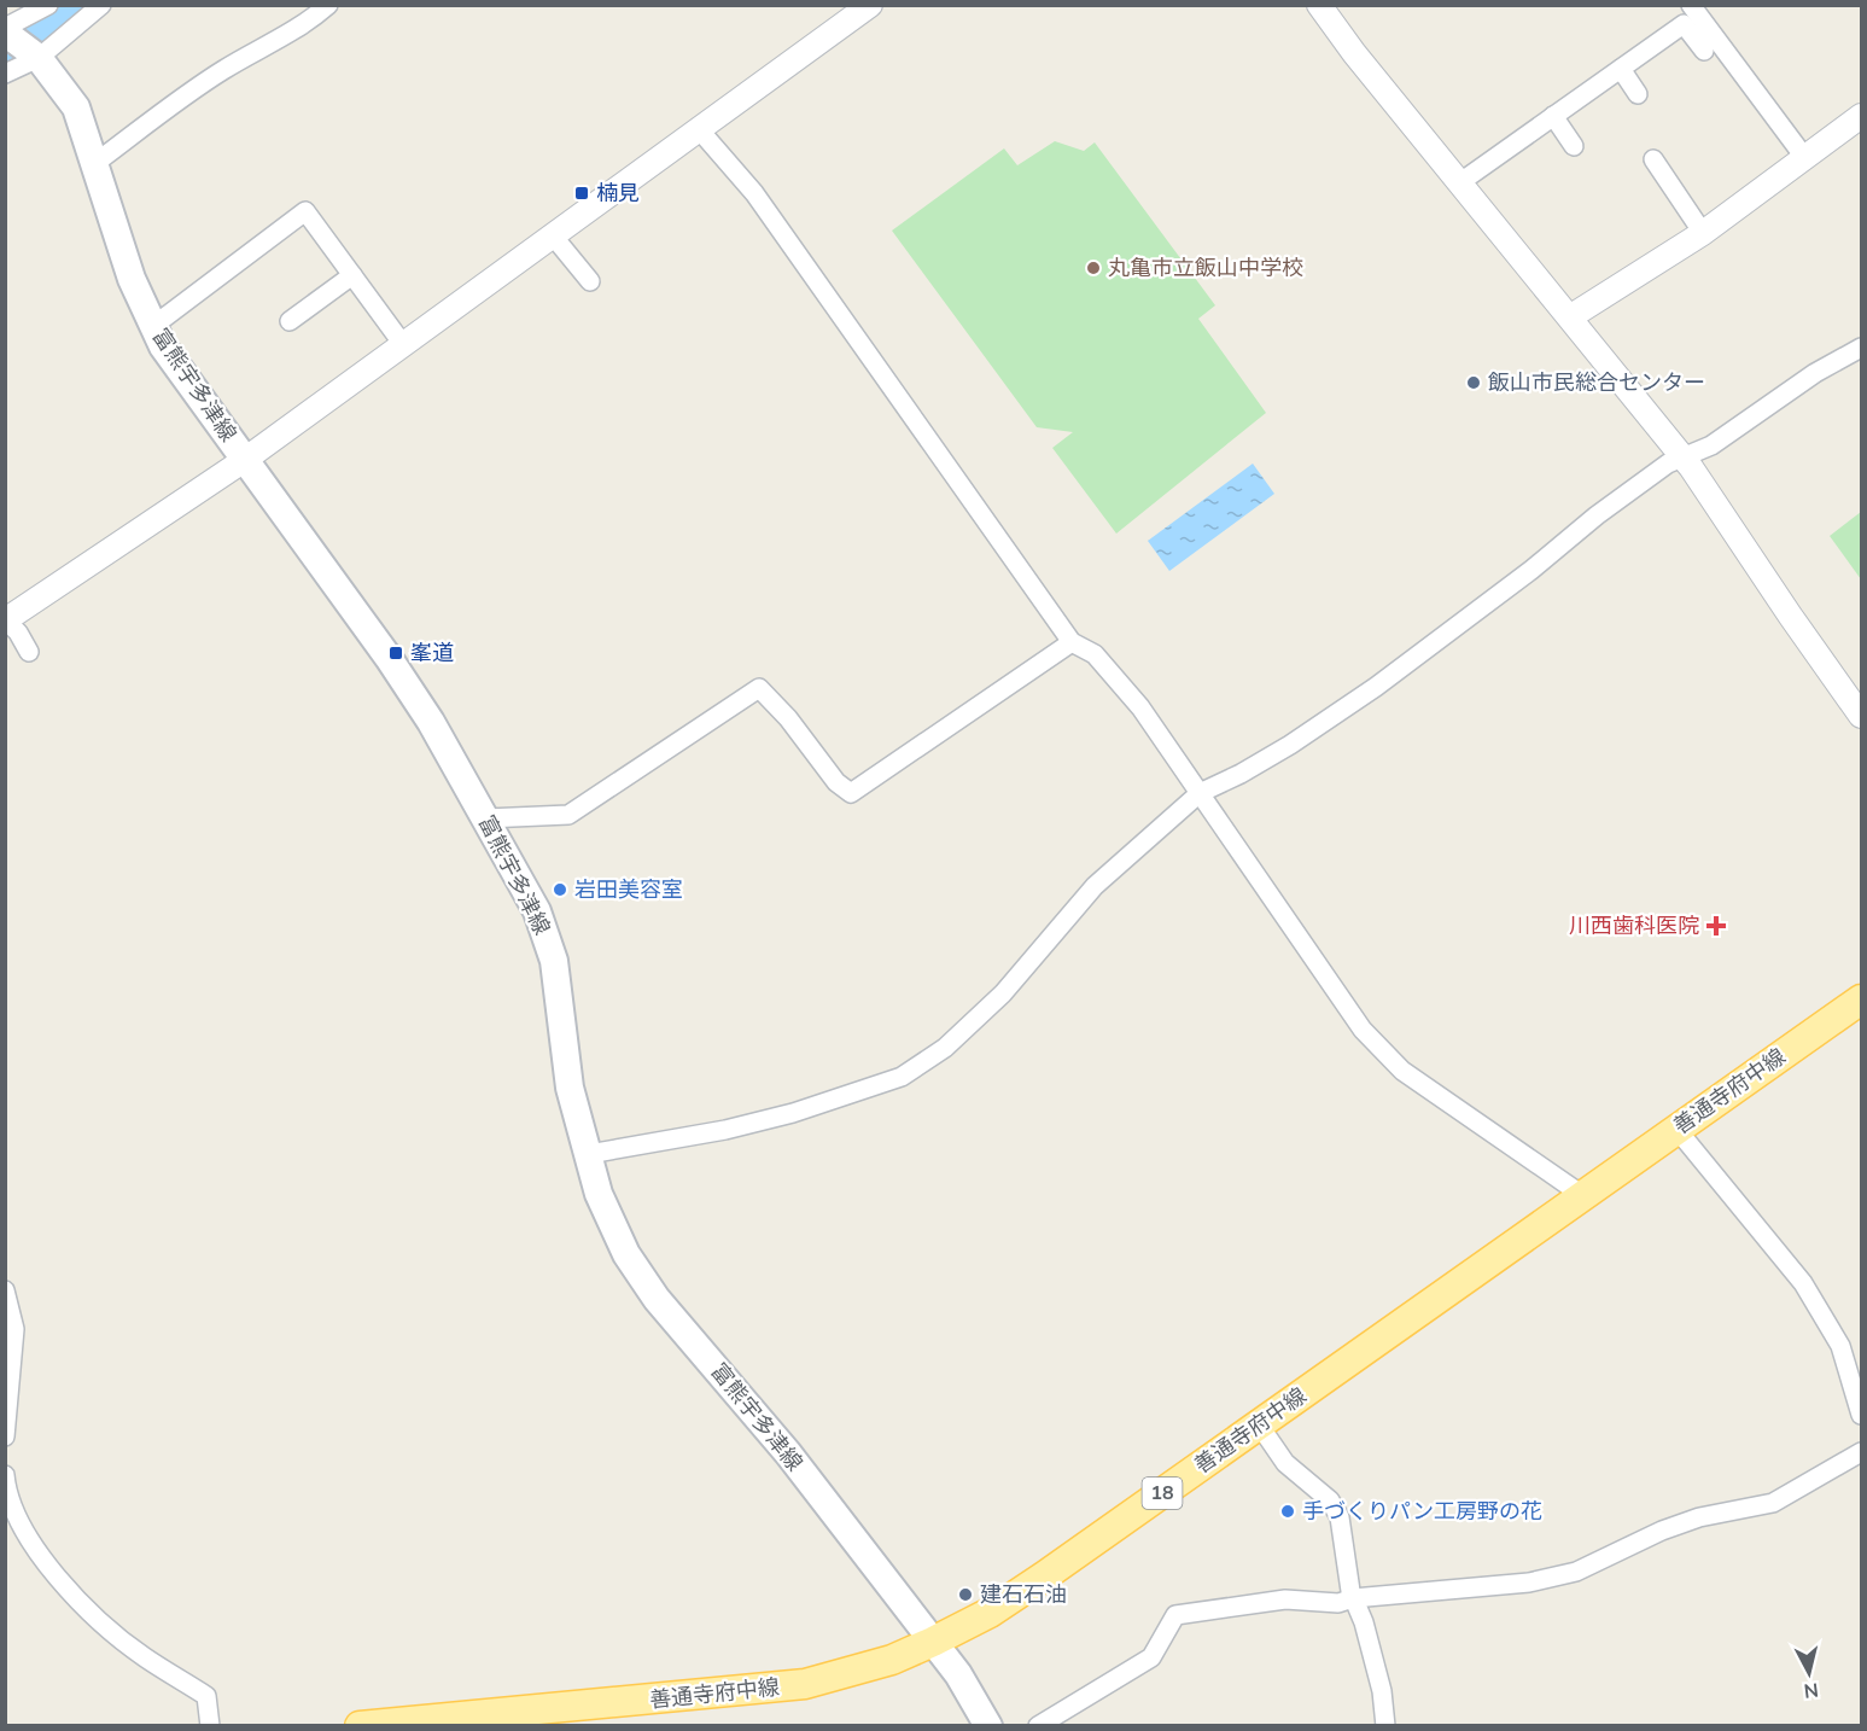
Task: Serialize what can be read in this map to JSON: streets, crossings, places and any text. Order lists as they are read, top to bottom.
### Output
{
  "streets": {
    "main road": ["富熊宇多津線", "善通寺府中線", "18"]
  },
  "crossings": [
    ["富熊宇多津線", "善通寺府中線"]
  ],
  "places": {
    "transit": ["楠見", "峯道"],
    "other": [
      "丸亀市立飯山中学校",
      "飯山市民総合センター",
      "岩田美容室",
      "手づくりパン工房野の花",
      "建石石油"
    ],
    "health": ["川西歯科医院"]
  },
  "north": "bottom"
}
